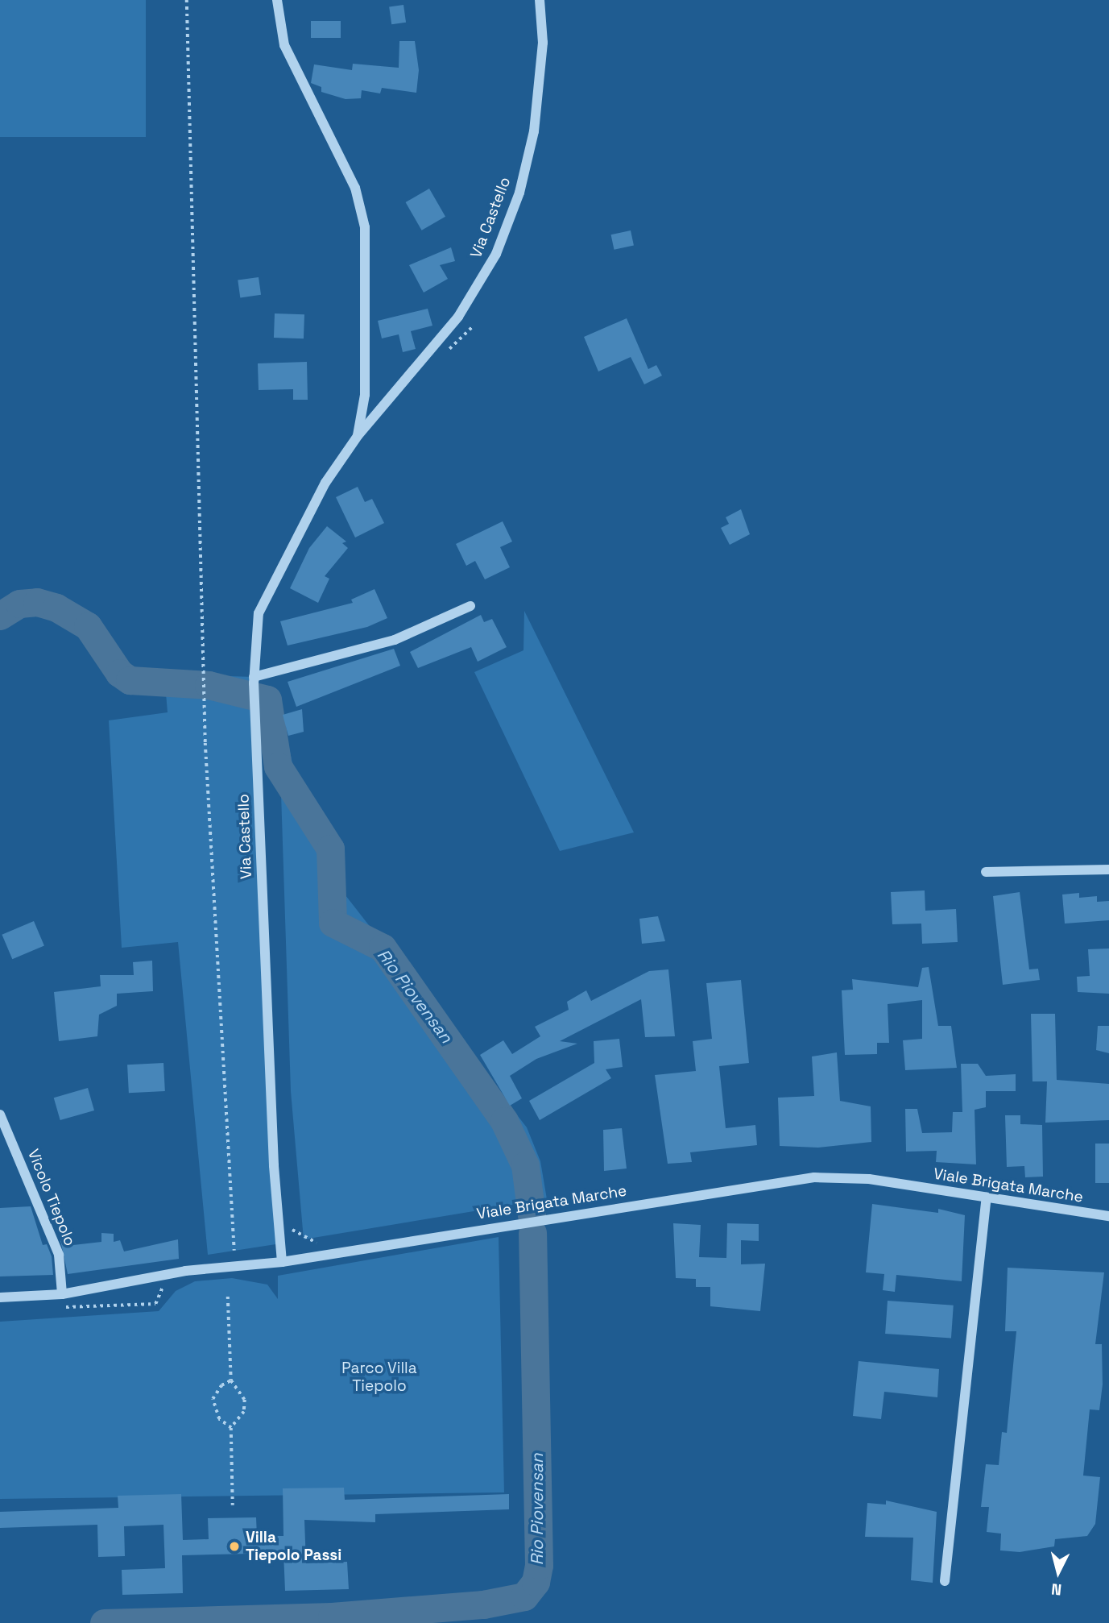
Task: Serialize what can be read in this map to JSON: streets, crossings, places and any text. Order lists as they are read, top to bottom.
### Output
{
  "streets": {
    "street": ["Via Castello", "Viale Brigata Marche", "Vicolo Tiepolo"]
  },
  "crossings": [
    ["Via Castello", "Viale Brigata Marche"],
    ["Viale Brigata Marche", "Vicolo Tiepolo"]
  ],
  "water": ["Rio Piovensan"],
  "parks": ["Parco Villa Tiepolo"],
  "places": ["Villa Tiepolo Passi"],
  "north": "bottom"
}
